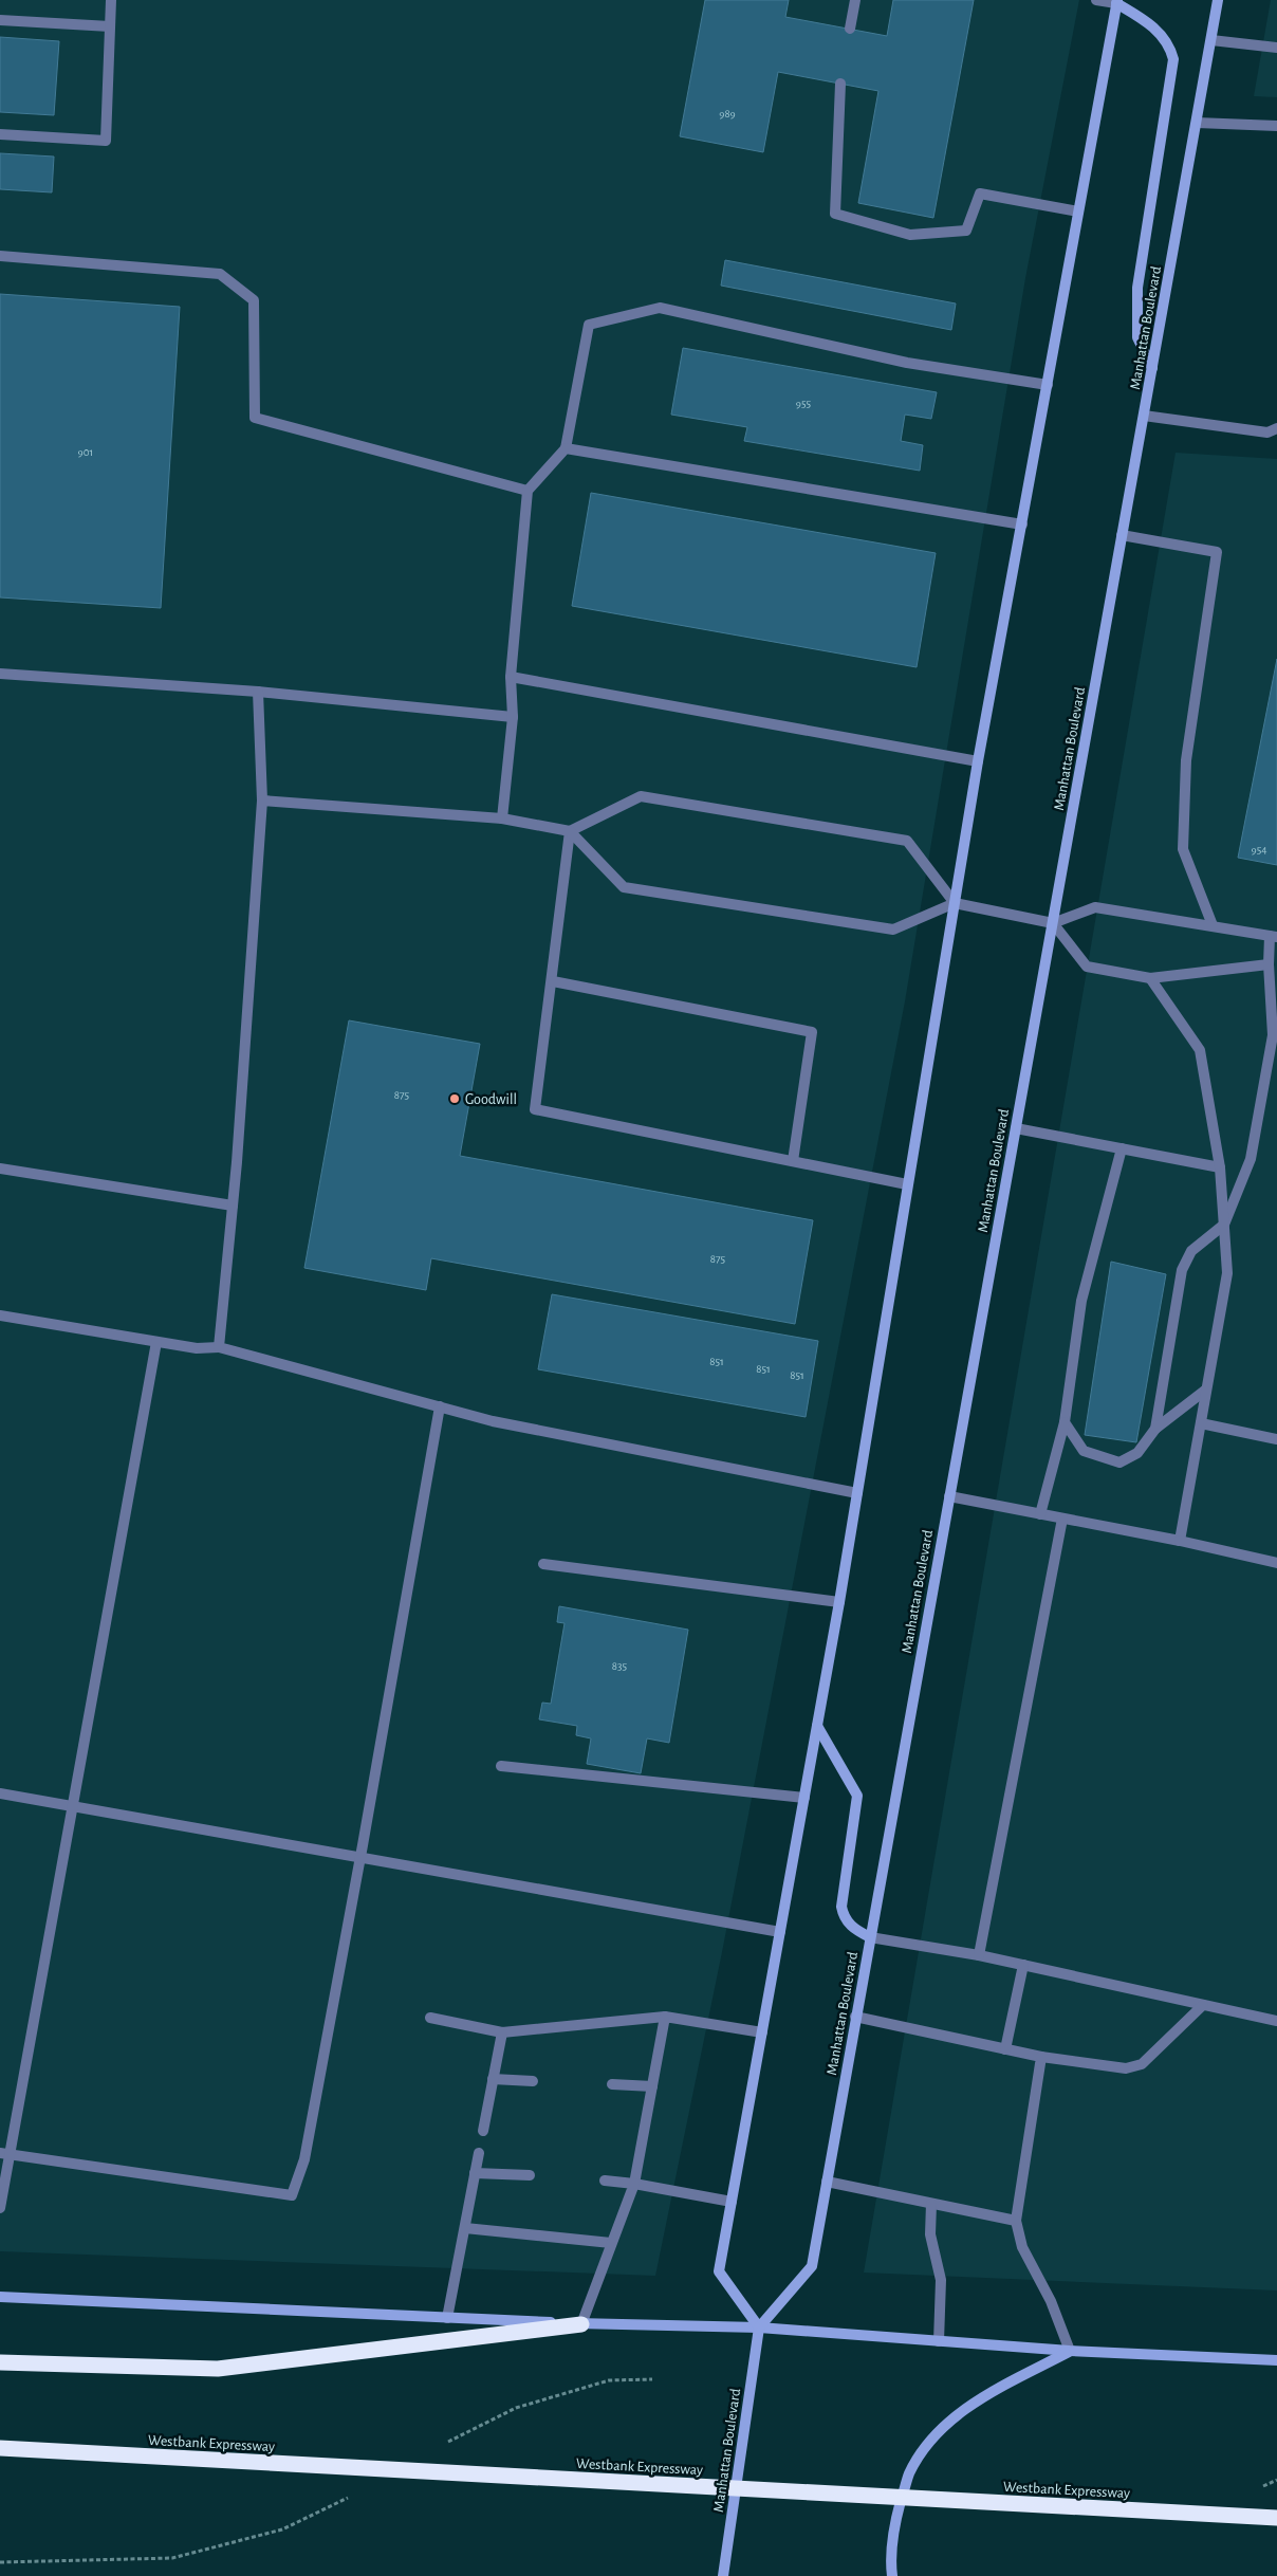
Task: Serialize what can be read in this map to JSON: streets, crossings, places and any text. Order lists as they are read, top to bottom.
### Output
{
  "streets": {
    "highway": ["Westbank Expressway"],
    "street": ["Manhattan Boulevard"]
  },
  "places": ["Goodwill"],
  "house_numbers": [
    "989",
    "955",
    "901",
    "954",
    "875",
    "875",
    "851",
    "851",
    "851",
    "835"
  ]
}
